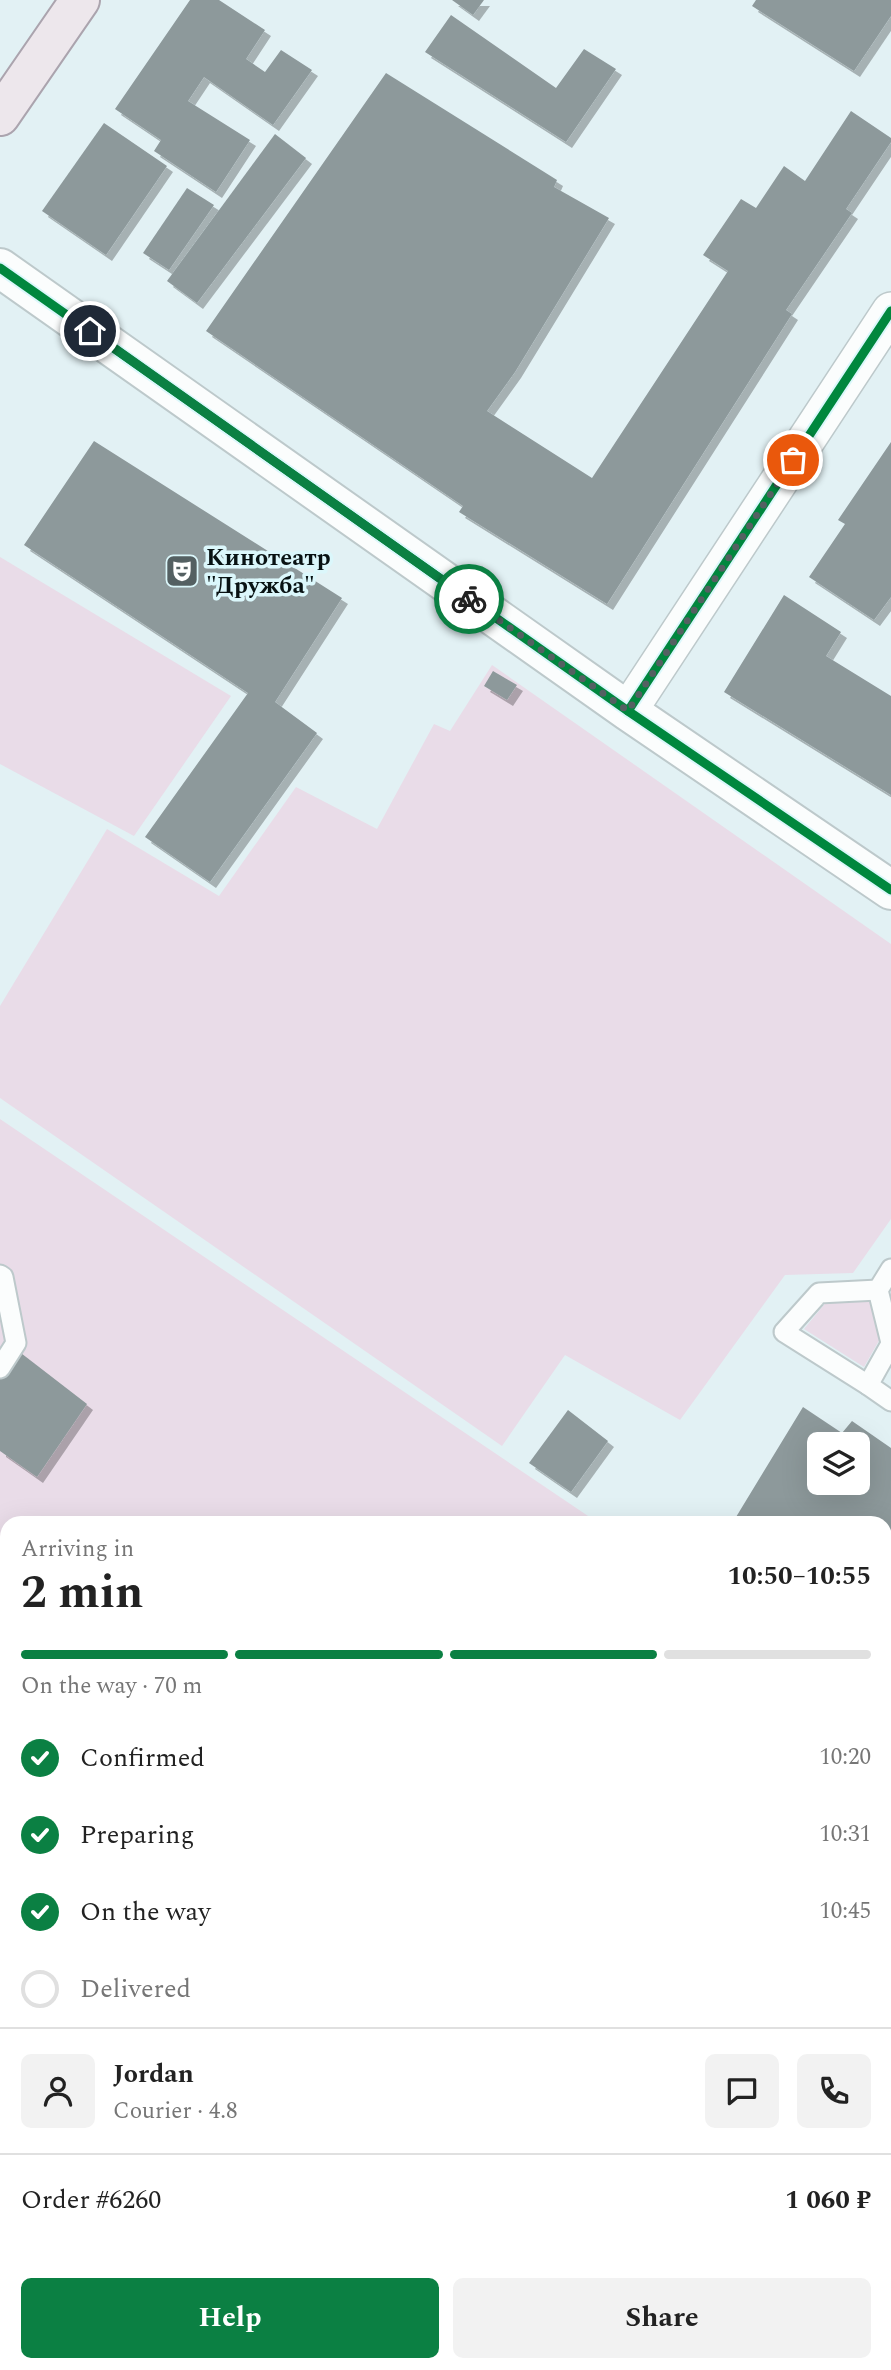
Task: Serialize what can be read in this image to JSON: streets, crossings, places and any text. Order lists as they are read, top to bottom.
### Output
{
  "places": {
    "theatre": ["Кинотеатр \"Дружба\""]
  },
  "page": {
    "heading": ["2 min", "Arriving in", "10:50–10:55"],
    "panel": [
      "Jordan",
      "Courier · 4.8",
      "Order #6260",
      "1 060 ₽"
    ],
    "bar": "On the way · 70 m",
    "list": [
      ["Confirmed", "10:20"],
      ["Preparing", "10:31"],
      ["On the way", "10:45"],
      "Delivered"
    ],
    "buttons": ["Help", "Share"]
  }
}
